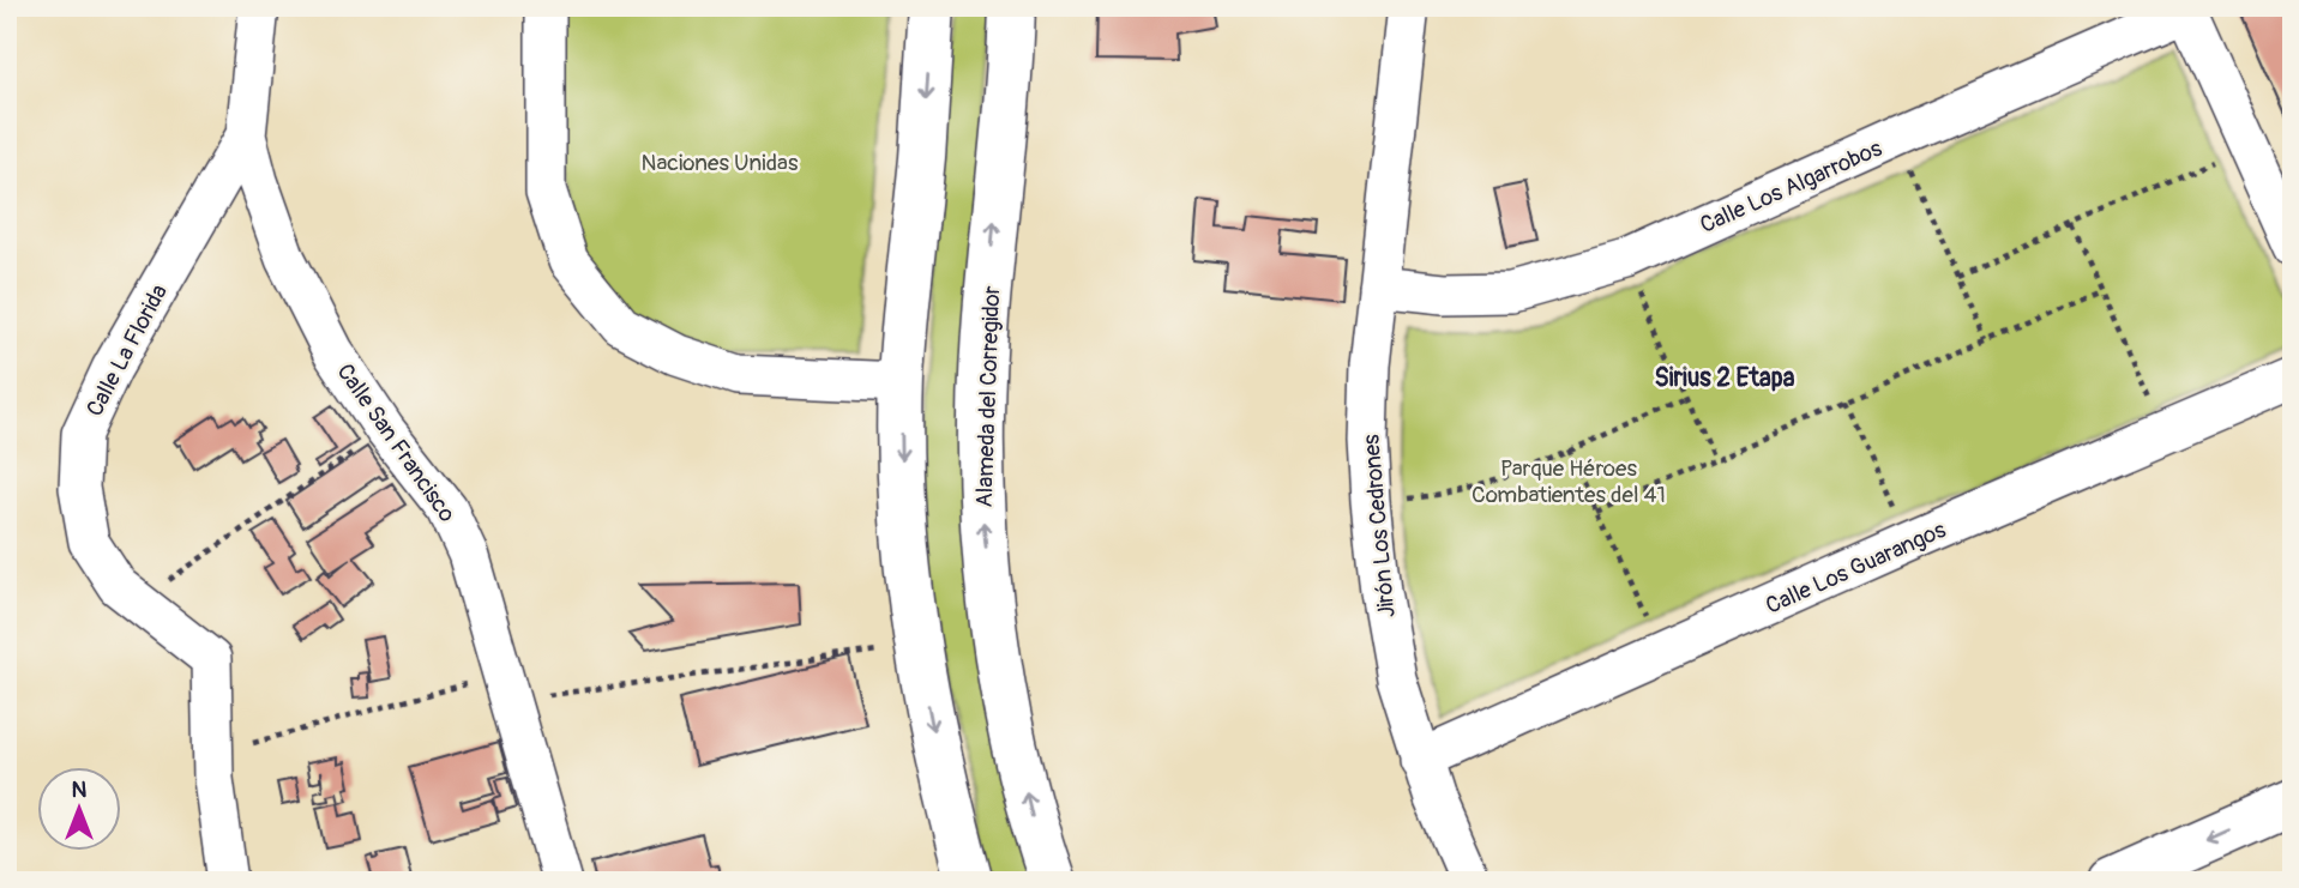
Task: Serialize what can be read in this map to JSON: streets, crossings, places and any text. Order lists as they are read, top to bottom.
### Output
{
  "streets": {
    "main road": ["Alameda del Corregidor"],
    "street": [
      "Calle Los Algarrobos",
      "Calle La Florida",
      "Calle San Francisco",
      "Jirón Los Cedrones",
      "Calle Los Guarangos"
    ]
  },
  "crossings": [
    ["Calle Los Algarrobos", "Jirón Los Cedrones"],
    ["Calle La Florida", "Calle San Francisco"],
    ["Jirón Los Cedrones", "Calle Los Guarangos"]
  ],
  "districts": ["Sirius 2 Etapa"],
  "parks": ["Naciones Unidas", "Parque Héroes Combatientes del 41"],
  "north": "top"
}
